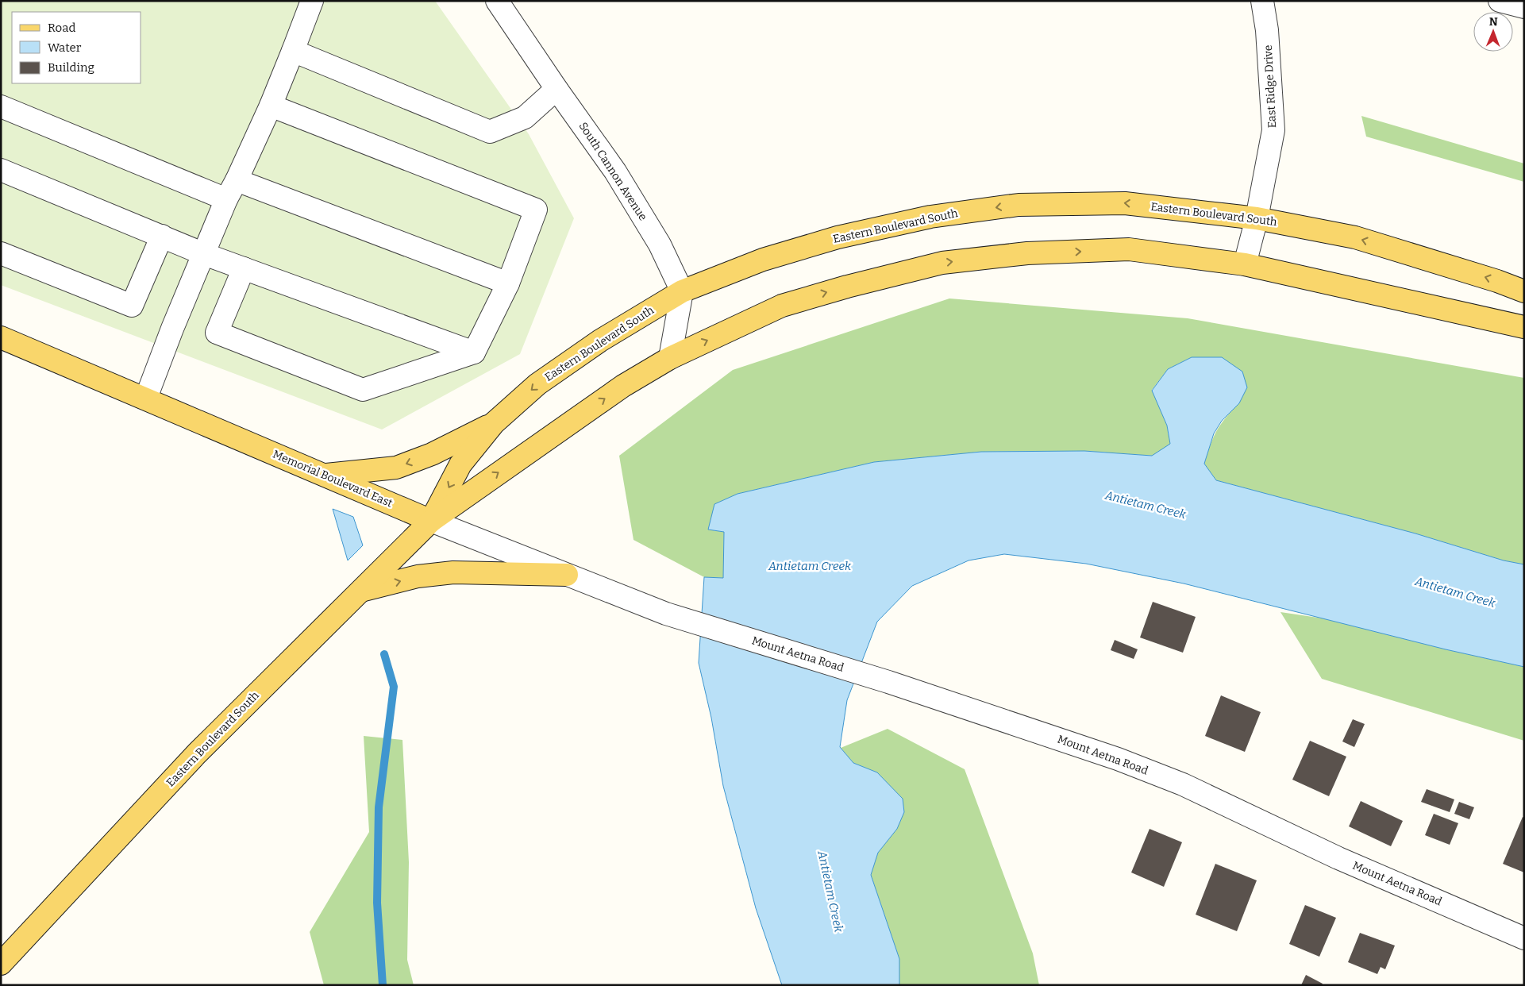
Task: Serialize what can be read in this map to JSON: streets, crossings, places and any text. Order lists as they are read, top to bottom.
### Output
{
  "streets": {
    "main road": ["Eastern Boulevard South", "Memorial Boulevard East"],
    "street": ["East Ridge Drive", "South Cannon Avenue", "Mount Aetna Road"]
  },
  "crossings": [
    ["East Ridge Drive", "Eastern Boulevard South"],
    ["South Cannon Avenue", "Eastern Boulevard South"],
    ["Eastern Boulevard South", "Memorial Boulevard East"],
    ["Memorial Boulevard East", "Mount Aetna Road"]
  ],
  "water": ["Antietam Creek"],
  "legend": ["Road", "Water", "Building"],
  "north": "top"
}
